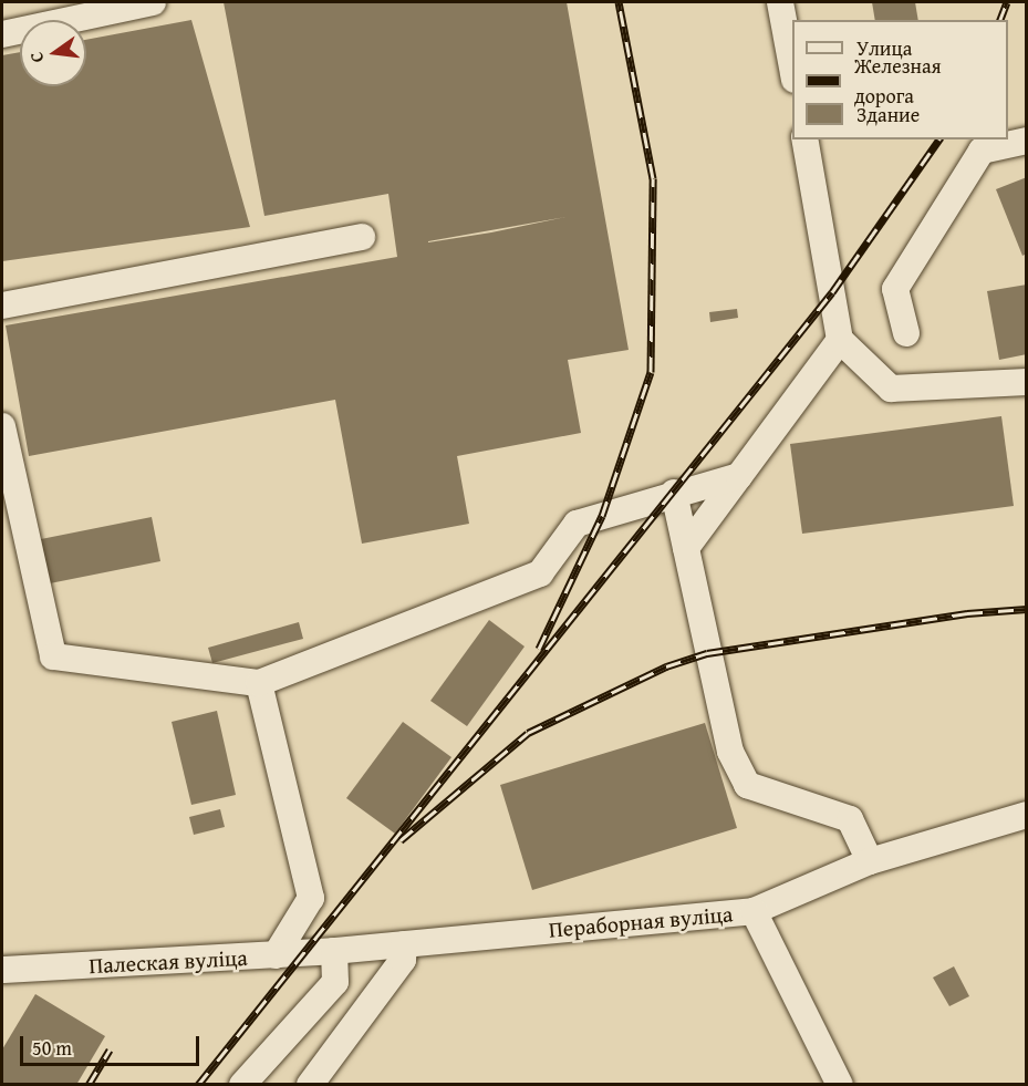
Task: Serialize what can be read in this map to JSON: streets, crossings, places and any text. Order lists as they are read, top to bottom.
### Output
{
  "streets": {
    "street": ["Пераборная вуліца", "Палеская вуліца"]
  },
  "crossings": [
    ["Пераборная вуліца", "Палеская вуліца"]
  ],
  "legend": ["Улица", "Железная дорога", "Здание"],
  "scale_bar": "50 m",
  "north": "left"
}
